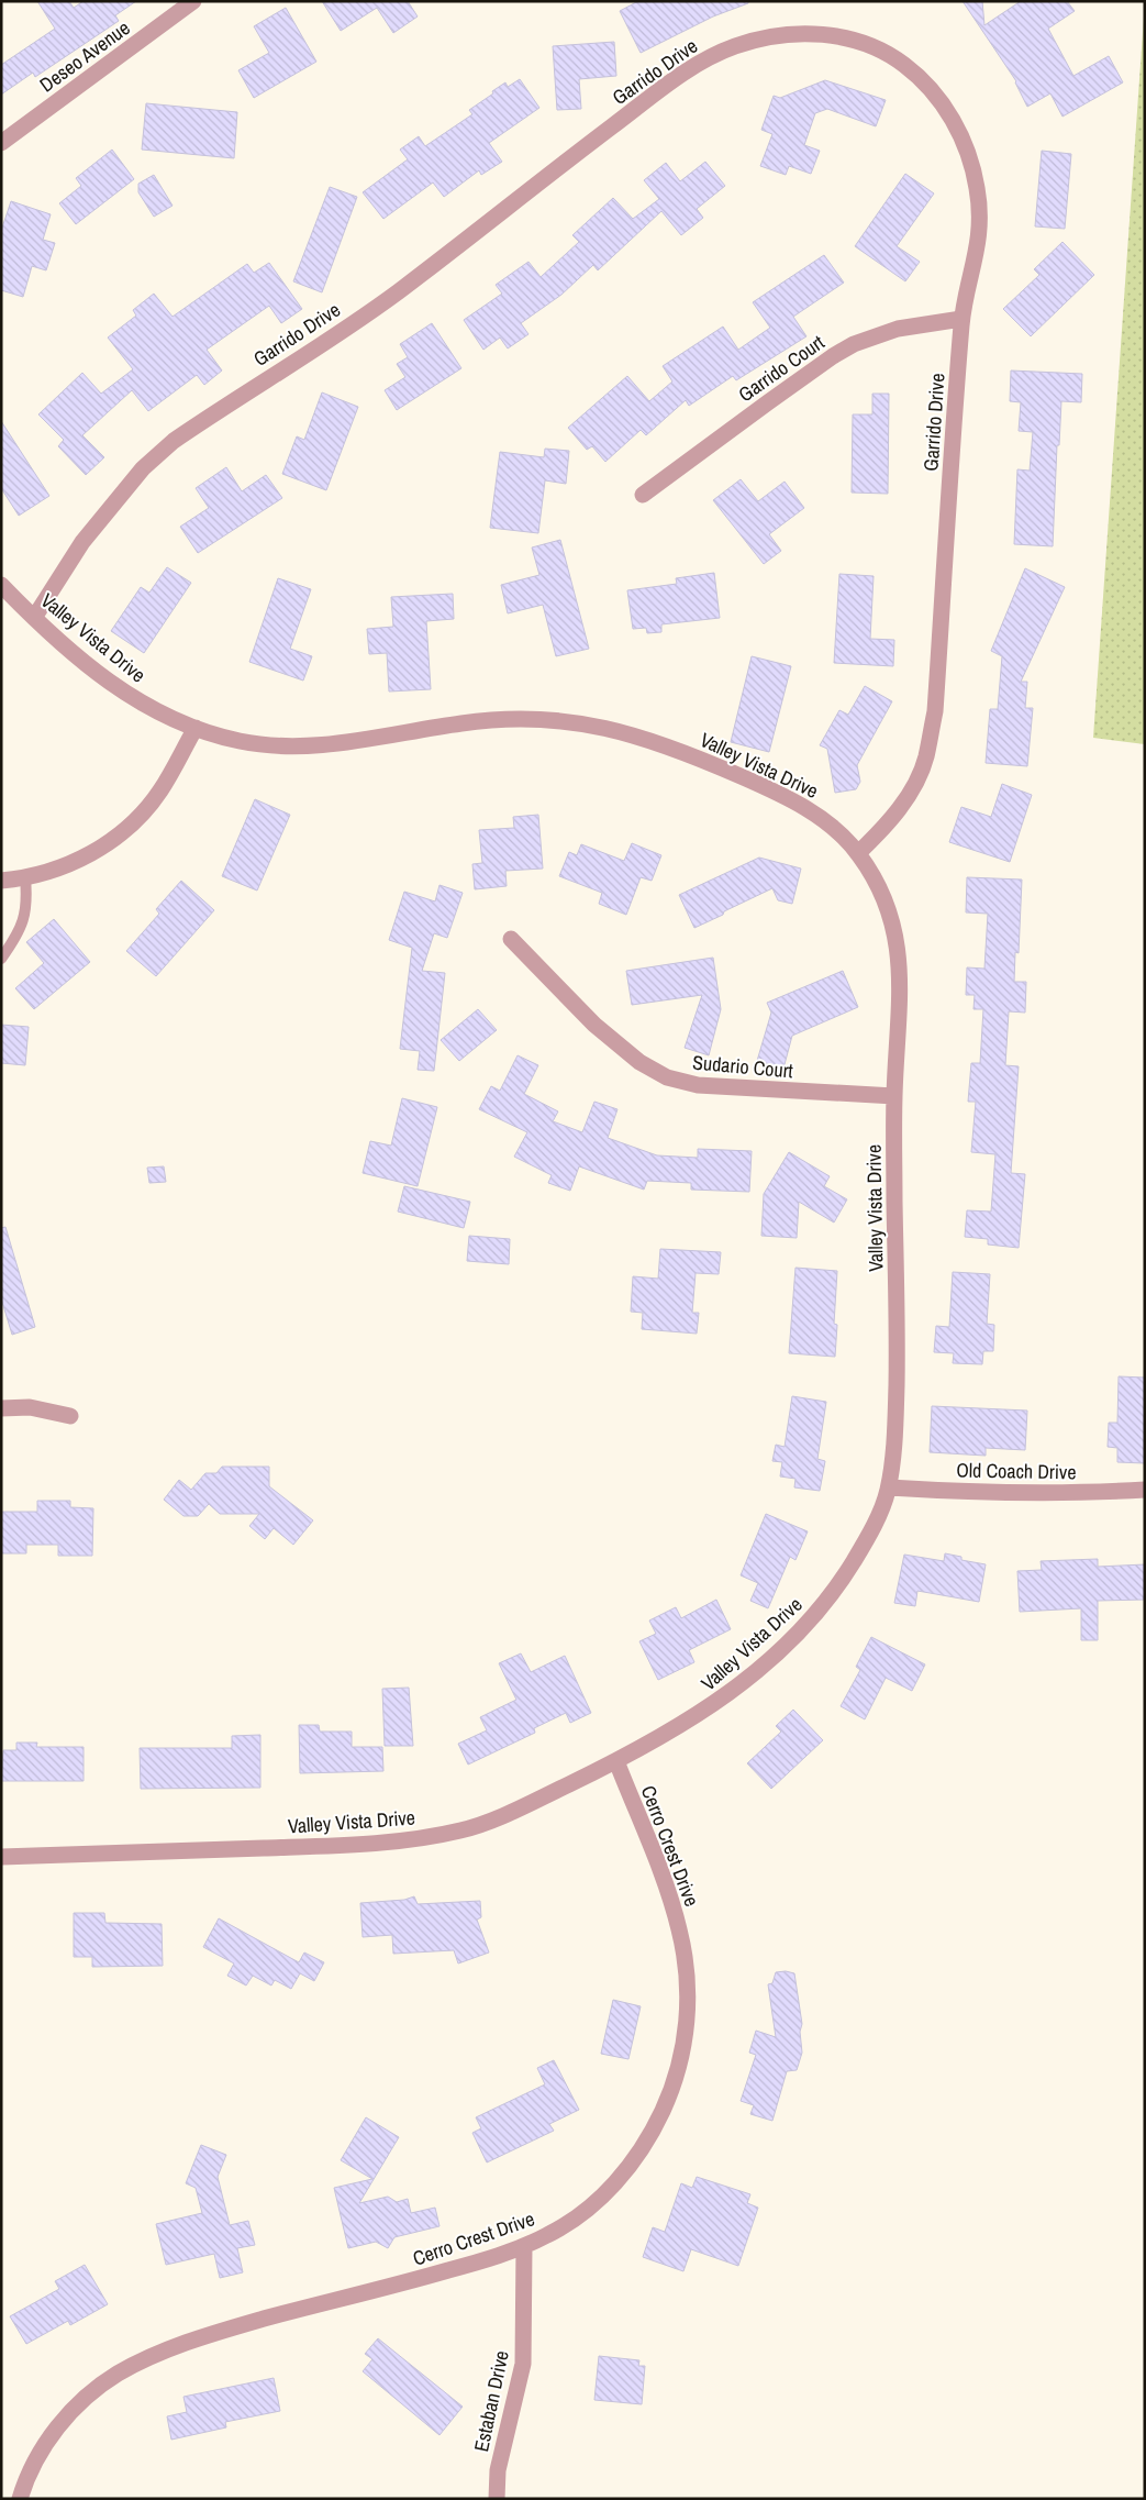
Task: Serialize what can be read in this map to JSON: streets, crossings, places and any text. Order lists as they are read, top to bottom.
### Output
{
  "streets": {
    "street": [
      "Deseo Avenue",
      "Garrido Drive",
      "Garrido Court",
      "Valley Vista Drive",
      "Sudario Court",
      "Old Coach Drive",
      "Cerro Crest Drive",
      "Estaban Drive"
    ]
  },
  "crossings": [
    ["Garrido Drive", "Garrido Court"],
    ["Garrido Drive", "Valley Vista Drive"],
    ["Valley Vista Drive", "Sudario Court"],
    ["Valley Vista Drive", "Old Coach Drive"],
    ["Valley Vista Drive", "Cerro Crest Drive"],
    ["Cerro Crest Drive", "Estaban Drive"]
  ]
}
